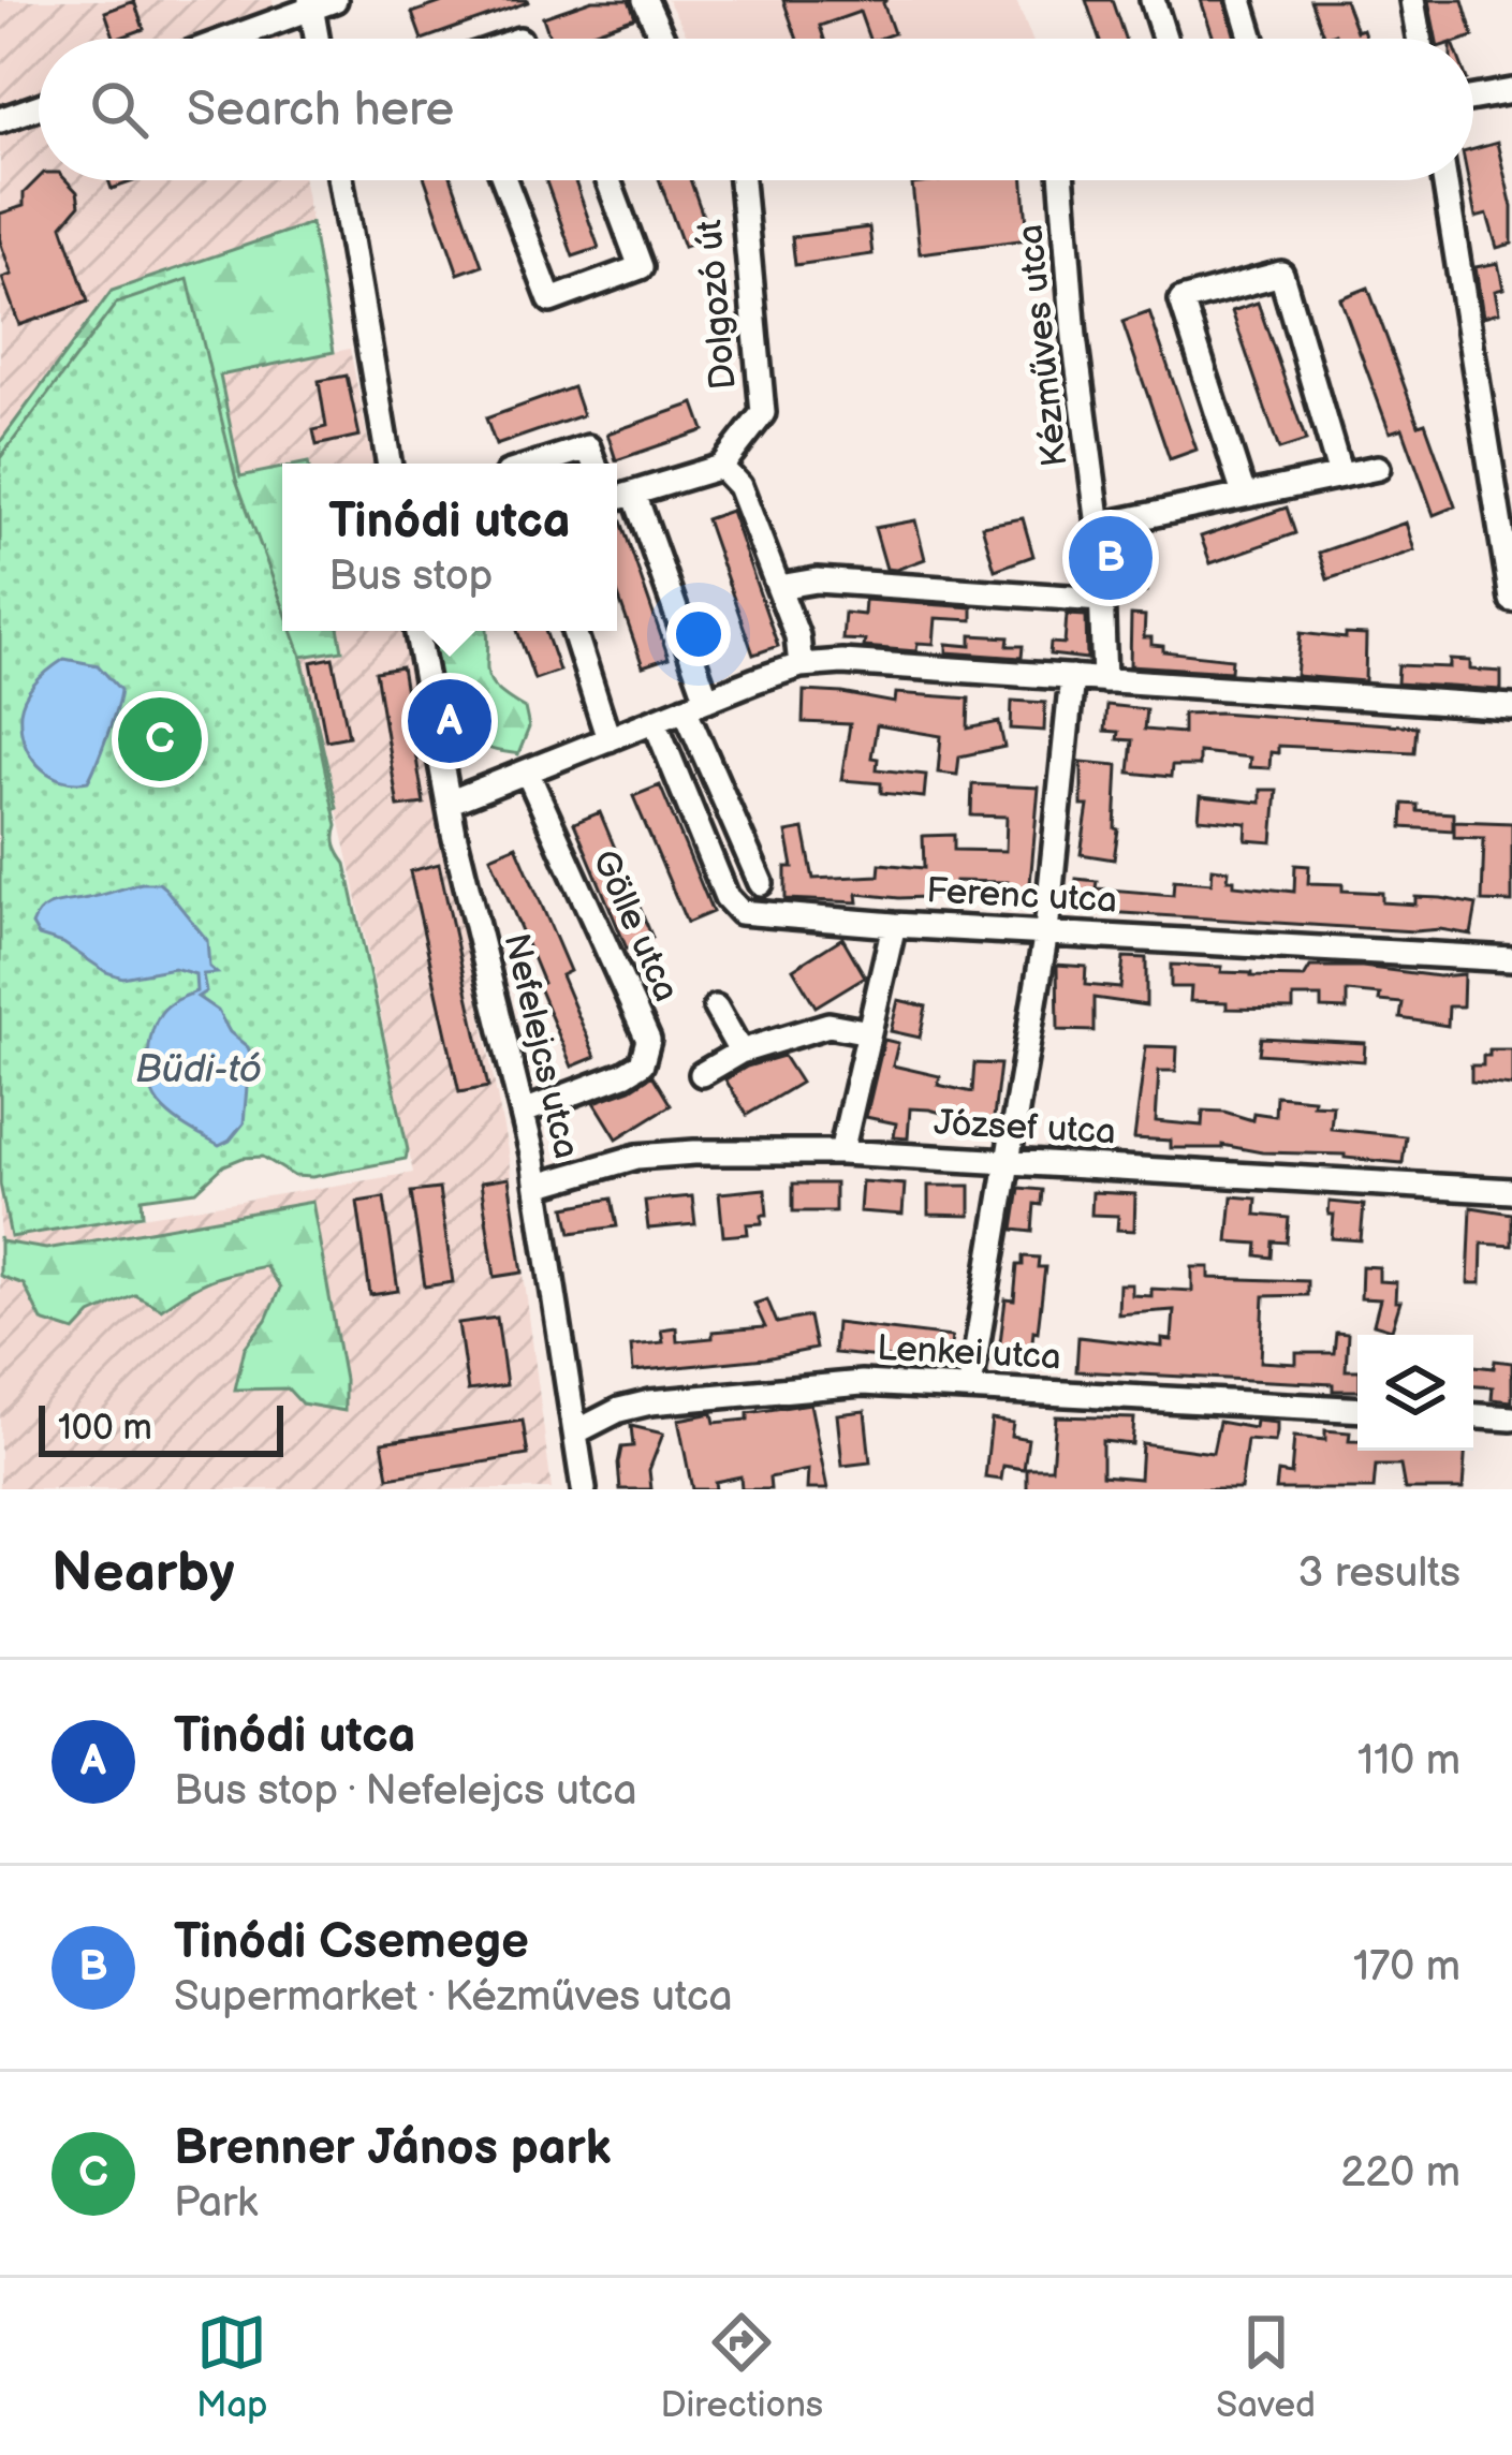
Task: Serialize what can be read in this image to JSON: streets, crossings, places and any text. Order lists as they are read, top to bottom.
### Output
{
  "streets": {
    "street": [
      "Dolgozó út",
      "Kézműves utca",
      "Ferenc utca",
      "Gölle utca",
      "Nefelejcs utca",
      "József utca",
      "Lenkei utca"
    ]
  },
  "crossings": [
    ["Gölle utca", "Nefelejcs utca"],
    ["Nefelejcs utca", "József utca"],
    ["Nefelejcs utca", "Lenkei utca"]
  ],
  "water": ["Büdi-tó"],
  "scale_bar": "100 m",
  "page": {
    "search": "Search here",
    "popup": ["Tinódi utca", "Bus stop"],
    "pins": ["B", "A", "C"],
    "scale": "100 m",
    "heading": ["Nearby", "3 results"],
    "list": [
      {
        "mark": "A",
        "name": "Tinódi utca",
        "note": "Bus stop · Nefelejcs utca",
        "value": "110 m"
      },
      {
        "mark": "B",
        "name": "Tinódi Csemege",
        "note": "Supermarket · Kézműves utca",
        "value": "170 m"
      },
      {
        "mark": "C",
        "name": "Brenner János park",
        "note": "Park",
        "value": "220 m"
      }
    ],
    "nav": ["Map", "Directions", "Saved"]
  }
}
